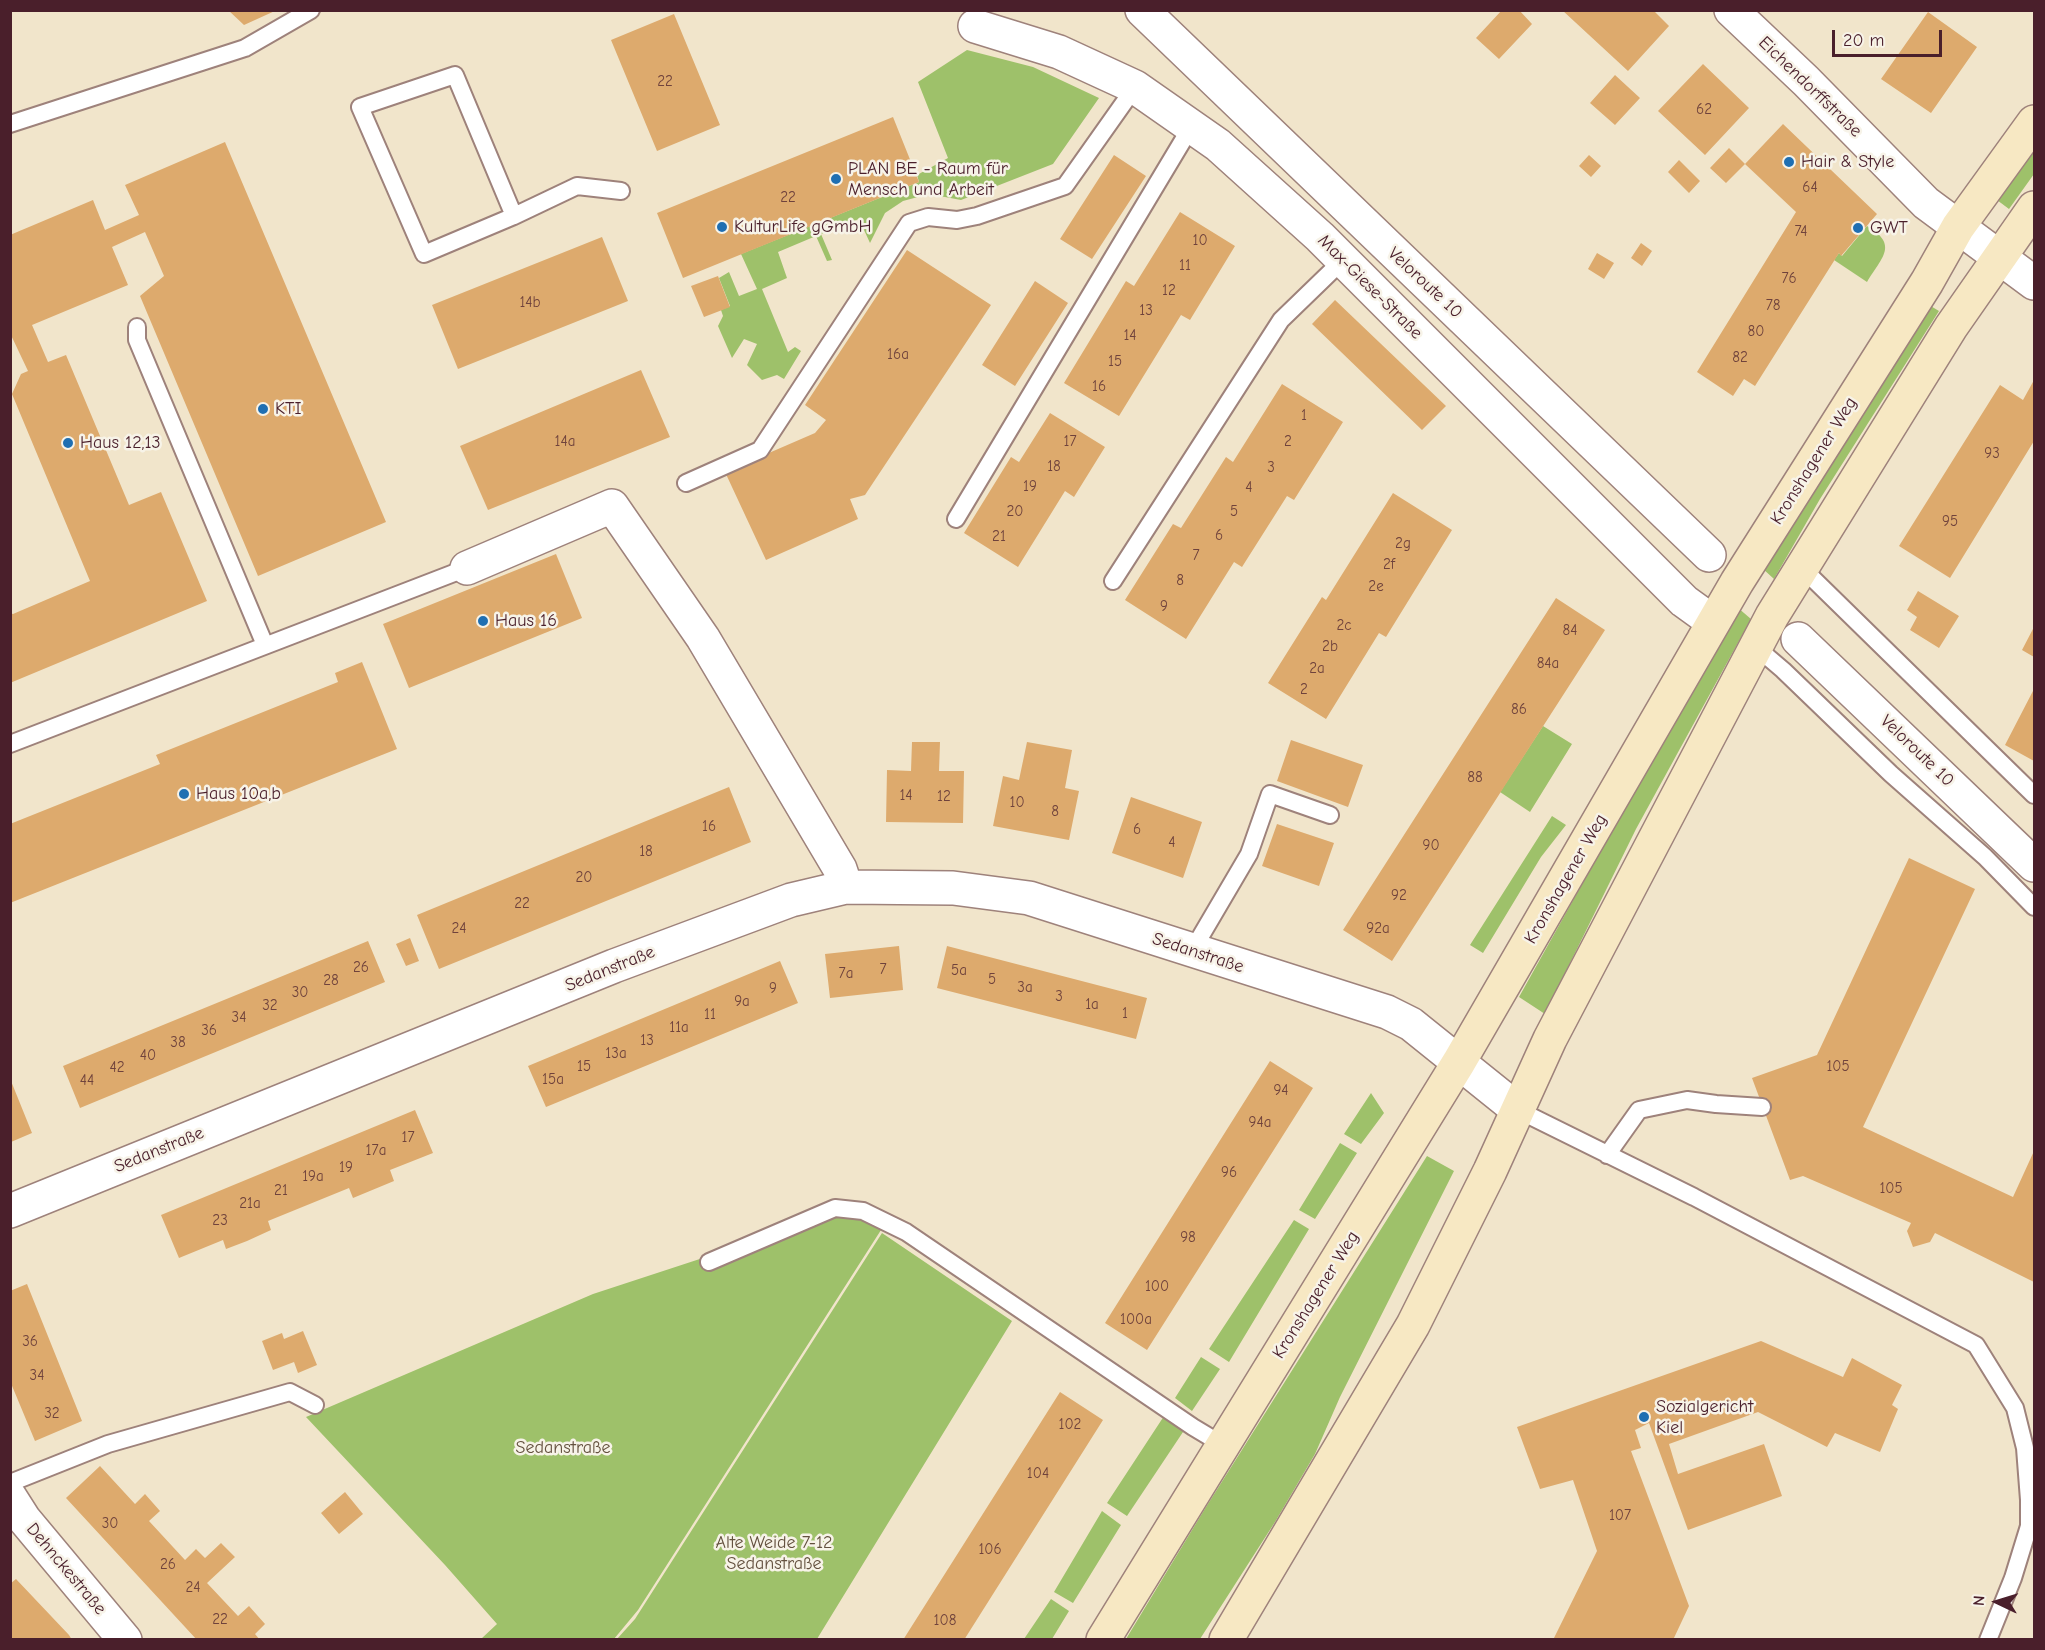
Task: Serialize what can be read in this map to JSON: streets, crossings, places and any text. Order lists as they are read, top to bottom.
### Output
{
  "streets": {
    "main road": ["Kronshagener Weg"],
    "street": [
      "Eichendorffstraße",
      "Veloroute 10",
      "Max-Giese-Straße",
      "Sedanstraße",
      "Dehnckestraße"
    ]
  },
  "crossings": [
    ["Eichendorffstraße", "Kronshagener Weg"],
    ["Max-Giese-Straße", "Kronshagener Weg"],
    ["Kronshagener Weg", "Sedanstraße"]
  ],
  "parks": ["Sedanstraße", "Alte Weide 7-12 Sedanstraße"],
  "places": [
    "Hair & Style",
    "PLAN BE - Raum für Mensch und Arbeit",
    "KulturLife gGmbH",
    "GWT",
    "KTI",
    "Haus 12,13",
    "Haus 16",
    "Haus 10a,b",
    "Sozialgericht Kiel"
  ],
  "house_numbers": [
    "22",
    "62",
    "64",
    "22",
    "74",
    "10",
    "11",
    "76",
    "12",
    "14b",
    "78",
    "13",
    "80",
    "14",
    "16a",
    "82",
    "15",
    "16",
    "1",
    "14a",
    "17",
    "2",
    "93",
    "18",
    "3",
    "19",
    "4",
    "20",
    "5",
    "95",
    "6",
    "21",
    "2g",
    "7",
    "2f",
    "8",
    "2e",
    "9",
    "2c",
    "84",
    "2b",
    "84a",
    "2a",
    "2",
    "86",
    "88",
    "14",
    "12",
    "10",
    "8",
    "16",
    "6",
    "4",
    "90",
    "18",
    "20",
    "92",
    "22",
    "24",
    "92a",
    "26",
    "7",
    "5a",
    "7a",
    "5",
    "28",
    "3a",
    "9",
    "30",
    "3",
    "9a",
    "1a",
    "32",
    "1",
    "11",
    "34",
    "11a",
    "36",
    "13",
    "38",
    "13a",
    "40",
    "15",
    "105",
    "42",
    "15a",
    "44",
    "94",
    "94a",
    "17",
    "17a",
    "19",
    "96",
    "19a",
    "105",
    "21",
    "21a",
    "23",
    "98",
    "100",
    "100a",
    "36",
    "34",
    "32",
    "102",
    "104",
    "107",
    "30",
    "106",
    "26",
    "24",
    "22",
    "108"
  ],
  "scale_bar": "20 m",
  "north": "left"
}
